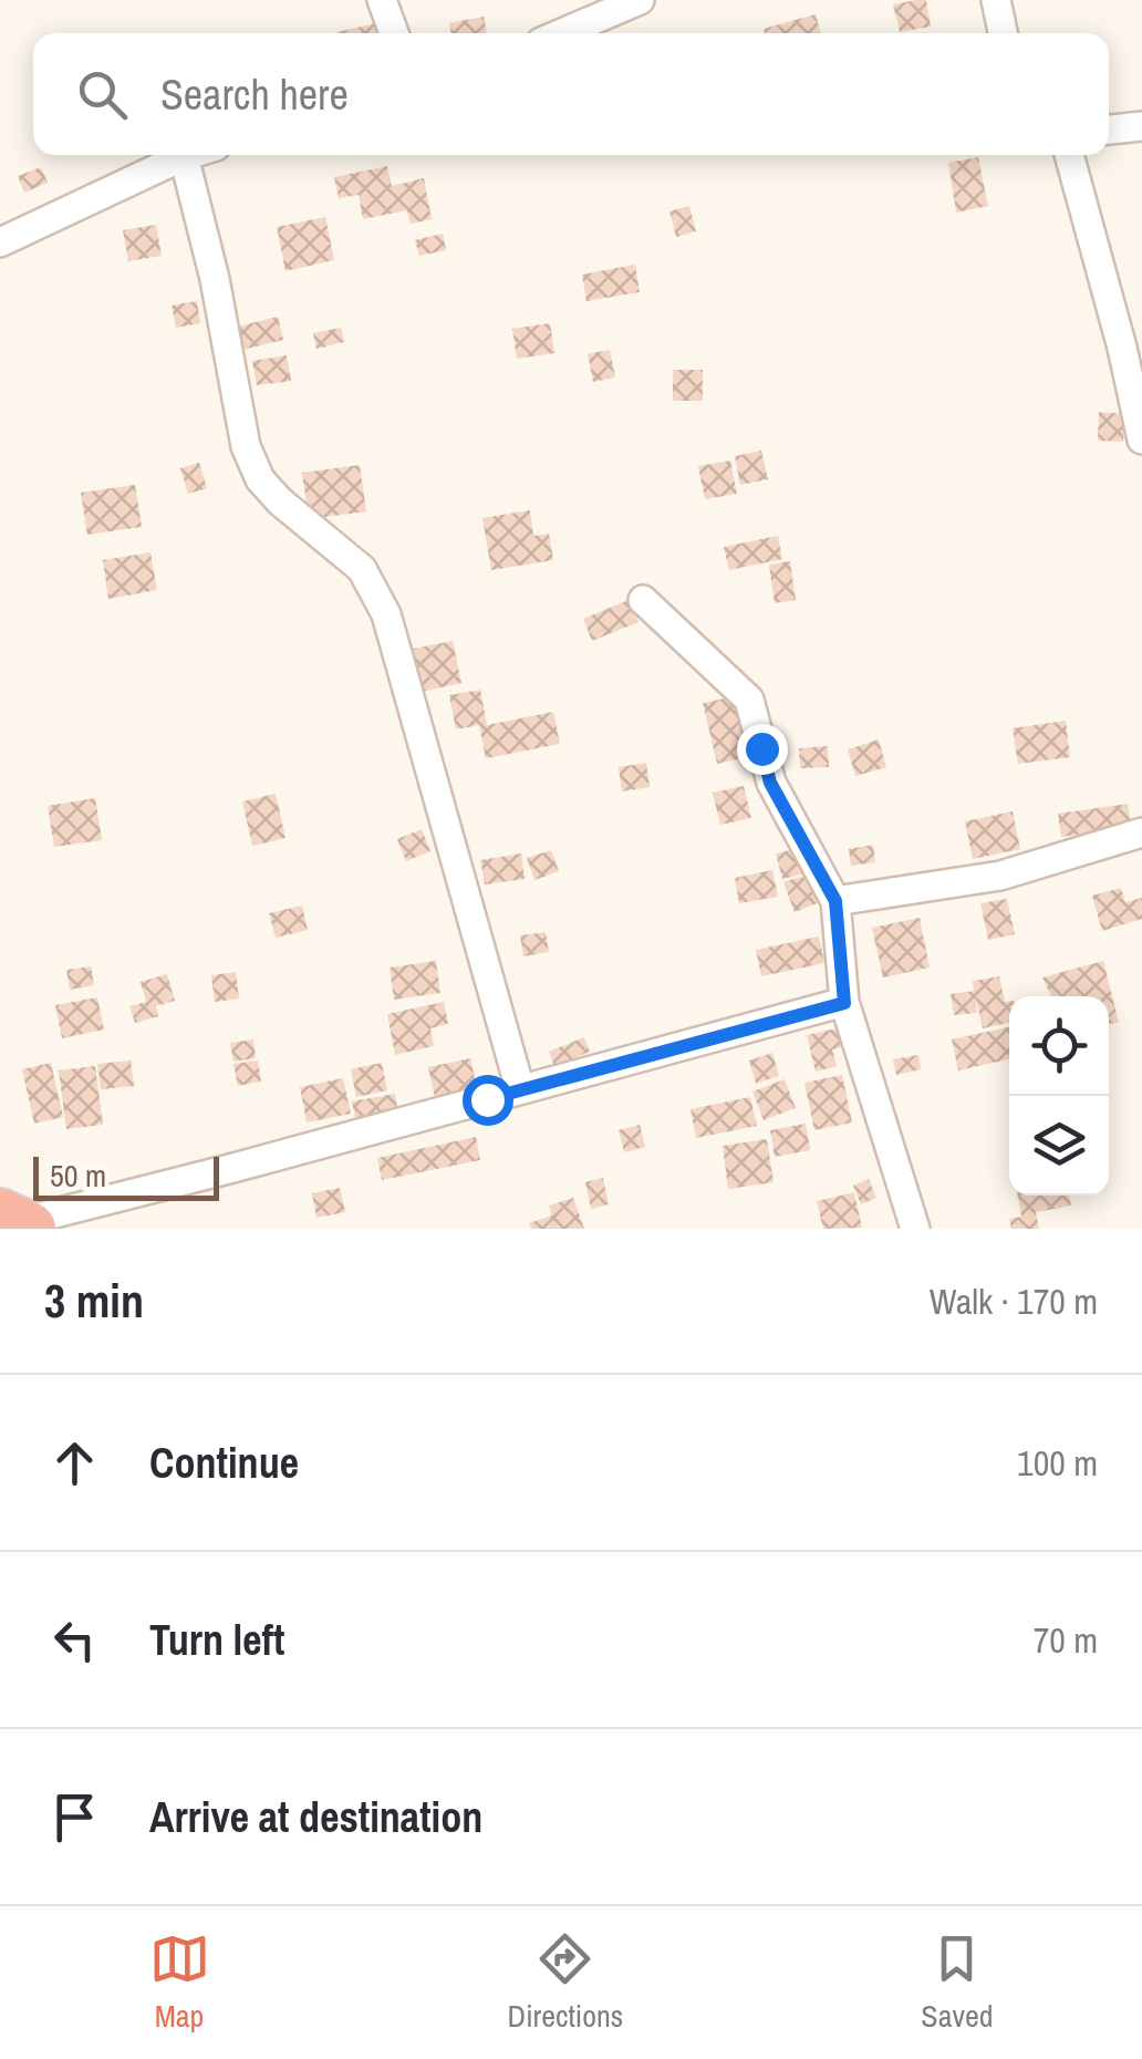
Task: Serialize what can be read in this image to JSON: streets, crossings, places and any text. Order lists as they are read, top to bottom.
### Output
{
  "scale_bar": "50 m",
  "page": {
    "search": "Search here",
    "scale": "50 m",
    "heading": ["3 min", "Walk · 170 m"],
    "list": [
      ["Continue", "100 m"],
      ["Turn left", "70 m"],
      "Arrive at destination"
    ],
    "nav": ["Map", "Directions", "Saved"]
  }
}
